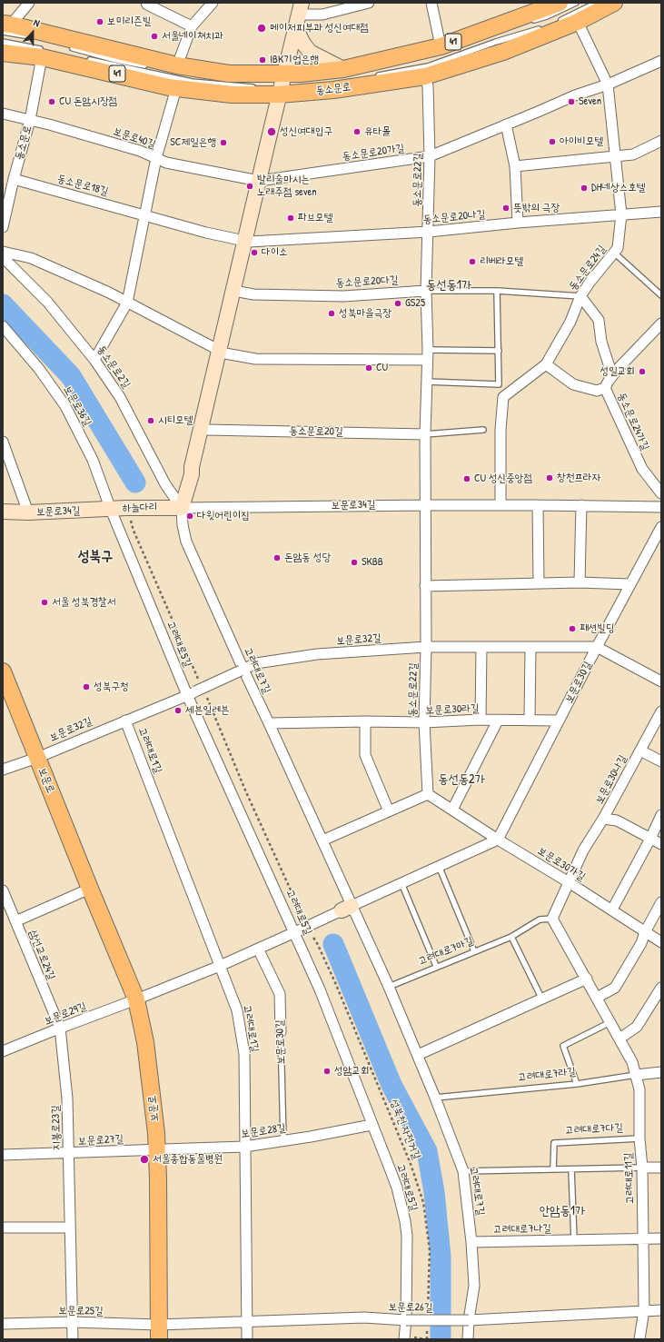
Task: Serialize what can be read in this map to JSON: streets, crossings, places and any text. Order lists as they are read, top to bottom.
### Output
{
  "streets": {
    "main road": ["41", "동소문로", "보문로"],
    "street": [
      "보문로40길",
      "동소문로20가길",
      "동소문로22길",
      "동소문로18길",
      "동소문로20나길",
      "동소문로24길",
      "동소문로20다길",
      "동소문로2길",
      "보문로36길",
      "동소문로24가길",
      "동소문로20길",
      "보문로34길",
      "하늘다리",
      "보문로32길",
      "고려대로5길",
      "고려대로7길",
      "보문로30길",
      "보문로30라길",
      "고려대로1길",
      "보문로30나길",
      "보문로30가길",
      "삼선교로24길",
      "보문로29길",
      "고려대로7라길",
      "지봉로23길",
      "보문로28길",
      "보문로27길",
      "고려대로11길",
      "고려대로7나길",
      "보문로26길",
      "보문로25길"
    ],
    "lane": ["고려대로7마길", "고려대로7다길"],
    "path": ["성북천 자전거길"]
  },
  "crossings": [
    ["동소문로", "보문로40길"],
    ["동소문로", "동소문로22길"],
    ["동소문로", "동소문로18길"],
    ["동소문로", "동소문로24길"],
    ["보문로40길", "동소문로20가길"],
    ["동소문로20가길", "동소문로22길"],
    ["동소문로20가길", "동소문로24길"],
    ["동소문로22길", "동소문로20나길"],
    ["동소문로22길", "동소문로20다길"],
    ["동소문로22길", "동소문로20길"],
    ["동소문로22길", "보문로34길"],
    ["동소문로22길", "보문로32길"],
    ["동소문로22길", "보문로30라길"],
    ["동소문로18길", "동소문로20나길"],
    ["동소문로20나길", "동소문로24길"],
    ["동소문로24길", "동소문로20다길"],
    ["동소문로24길", "보문로34길"],
    ["동소문로2길", "보문로34길"],
    ["동소문로2길", "하늘다리"],
    ["동소문로2길", "고려대로7길"],
    ["보문로36길", "보문로34길"],
    ["보문로36길", "하늘다리"],
    ["보문로36길", "고려대로5길"],
    ["보문로34길", "하늘다리"],
    ["보문로34길", "고려대로5길"],
    ["보문로34길", "고려대로7길"],
    ["하늘다리", "고려대로5길"],
    ["하늘다리", "고려대로7길"],
    ["보문로32길", "고려대로5길"],
    ["보문로32길", "고려대로7길"],
    ["보문로32길", "보문로30길"],
    ["보문로32길", "고려대로1길"],
    ["보문로32길", "보문로"],
    ["고려대로5길", "보문로28길"],
    ["고려대로5길", "보문로26길"],
    ["고려대로7길", "보문로30라길"],
    ["고려대로7길", "고려대로7마길"],
    ["고려대로7길", "고려대로7라길"],
    ["고려대로7길", "고려대로7나길"],
    ["고려대로7길", "보문로26길"],
    ["보문로30길", "보문로30라길"],
    ["보문로30길", "보문로30가길"],
    ["보문로30길", "보문로28길"],
    ["고려대로1길", "보문로28길"],
    ["고려대로1길", "보문로26길"],
    ["보문로30나길", "보문로30가길"],
    ["보문로", "보문로29길"],
    ["보문로", "보문로28길"],
    ["보문로", "보문로27길"],
    ["보문로", "보문로26길"],
    ["보문로", "보문로25길"],
    ["고려대로7마길", "고려대로11길"],
    ["삼선교로24길", "보문로29길"],
    ["삼선교로24길", "지봉로23길"],
    ["보문로29길", "지봉로23길"],
    ["고려대로7라길", "고려대로11길"],
    ["지봉로23길", "보문로27길"],
    ["지봉로23길", "보문로25길"],
    ["고려대로7다길", "고려대로11길"],
    ["보문로28길", "보문로27길"],
    ["고려대로11길", "고려대로7나길"],
    ["고려대로11길", "보문로26길"],
    ["보문로26길", "보문로25길"]
  ],
  "districts": [
    "동선동1가",
    "성북구",
    "동선동2가",
    "안암동1가"
  ],
  "places": [
    "보미리즌빌",
    "메이저피부과 성신여대점",
    "서울네이쳐치과",
    "IBK기업은행",
    "CU 돈암시장점",
    "Seven",
    "성신여대입구",
    "유타몰",
    "아이비모텔",
    "SC제일은행",
    "발리술마시는 노래주점 seven",
    "DH네상스호텔",
    "뜻밖의 극장",
    "파브모텔",
    "다이소",
    "리베라모텔",
    "GS25",
    "성북마을극장",
    "CU",
    "성일교회",
    "시티모텔",
    "창천프라자",
    "CU 성신중앙점",
    "다윗어린이집",
    "돈암동 성당",
    "SKBB",
    "서울 성북경찰서",
    "패션빌딩",
    "성북구청",
    "세븐일레븐",
    "성암교회",
    "서울종합동물병원"
  ],
  "north": "top"
}
